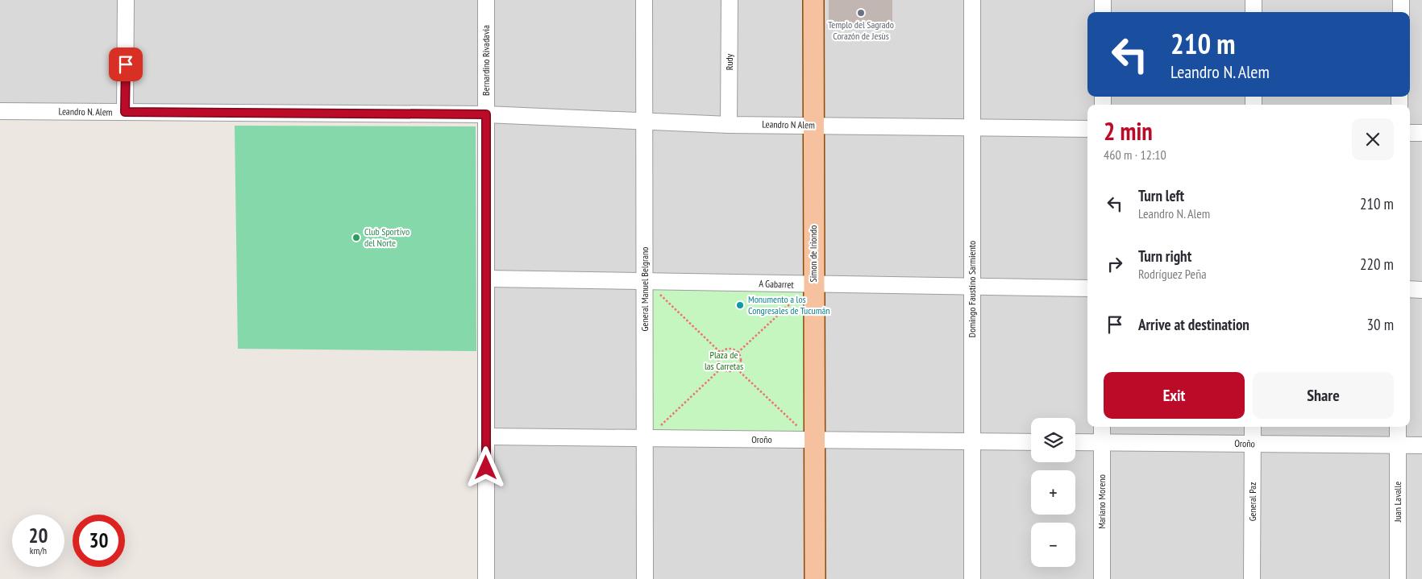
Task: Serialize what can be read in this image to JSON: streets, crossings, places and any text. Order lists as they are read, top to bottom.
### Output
{
  "streets": {
    "main road": ["Simon de Iriondo"],
    "street": [
      "Bernardino Rivadavia",
      "Rudy",
      "Leandro N. Alem",
      "Leandro N Alem",
      "A Gabarret",
      "General Manuel Belgrano",
      "Domingo Faustino Sarmiento",
      "Oroño",
      "Mariano Moreno",
      "General Paz",
      "Juan Lavalle"
    ]
  },
  "crossings": [
    ["Bernardino Rivadavia", "Leandro N. Alem"],
    ["Bernardino Rivadavia", "Leandro N Alem"],
    ["Bernardino Rivadavia", "A Gabarret"],
    ["Bernardino Rivadavia", "Oroño"],
    ["Rudy", "Leandro N Alem"],
    ["Leandro N. Alem", "Leandro N Alem"],
    ["Leandro N Alem", "Simon de Iriondo"],
    ["Leandro N Alem", "General Manuel Belgrano"],
    ["Leandro N Alem", "Domingo Faustino Sarmiento"],
    ["Simon de Iriondo", "A Gabarret"],
    ["Simon de Iriondo", "Oroño"],
    ["A Gabarret", "General Manuel Belgrano"],
    ["A Gabarret", "Domingo Faustino Sarmiento"],
    ["General Manuel Belgrano", "Oroño"],
    ["Domingo Faustino Sarmiento", "Oroño"],
    ["Oroño", "Mariano Moreno"],
    ["Oroño", "General Paz"],
    ["Oroño", "Juan Lavalle"]
  ],
  "parks": ["Plaza de las Carretas"],
  "places": ["Templo del Sagrado Corazón de Jesùs", "Club Sportivo del Norte", "Monumento a los Congresales de Tucumán"],
  "page": {
    "turn": ["210 m", "Leandro N. Alem"],
    "heading": ["2 min", "460 m · 12:10"],
    "list": [
      {
        "name": "Turn left",
        "note": "Leandro N. Alem",
        "value": "210 m"
      },
      {
        "name": "Turn right",
        "note": "Rodríguez Peña",
        "value": "220 m"
      },
      {
        "name": "Arrive at destination",
        "value": "30 m"
      }
    ],
    "buttons": ["Exit", "Share"],
    "map_buttons": ["+", "−"],
    "speed": "20 km/h",
    "limit": "30"
  }
}
